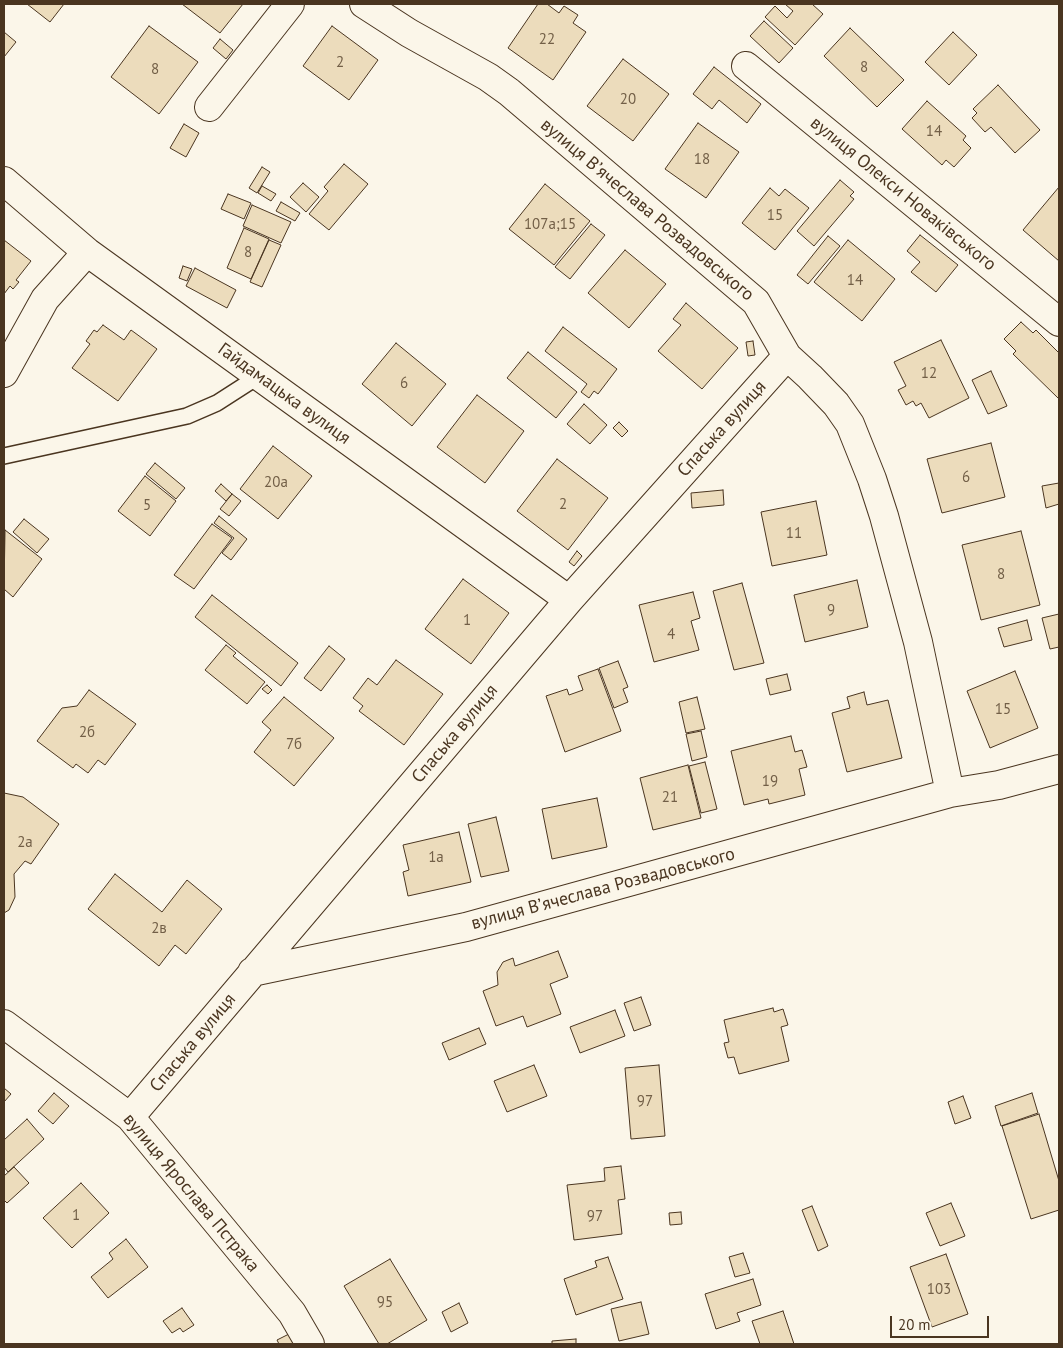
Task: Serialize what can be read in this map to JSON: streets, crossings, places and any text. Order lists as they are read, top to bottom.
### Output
{
  "streets": {
    "street": [
      "вулиця Олекси Новаківського",
      "вулиця Вʼячеслава Розвадовського",
      "Гайдамацька вулиця",
      "Спаська вулиця",
      "вулиця Ярослава Пстрака"
    ]
  },
  "crossings": [
    ["вулиця Вʼячеслава Розвадовського", "Спаська вулиця"],
    ["Гайдамацька вулиця", "Спаська вулиця"],
    ["Спаська вулиця", "вулиця Ярослава Пстрака"]
  ],
  "house_numbers": [
    "22",
    "2",
    "8",
    "8",
    "20",
    "14",
    "18",
    "15",
    "107а;15",
    "8",
    "14",
    "12",
    "6",
    "6",
    "20а",
    "2",
    "5",
    "11",
    "8",
    "9",
    "1",
    "4",
    "15",
    "2б",
    "7б",
    "19",
    "21",
    "2а",
    "1а",
    "2в",
    "97",
    "1",
    "97",
    "103",
    "95"
  ],
  "scale_bar": "20 m"
}
